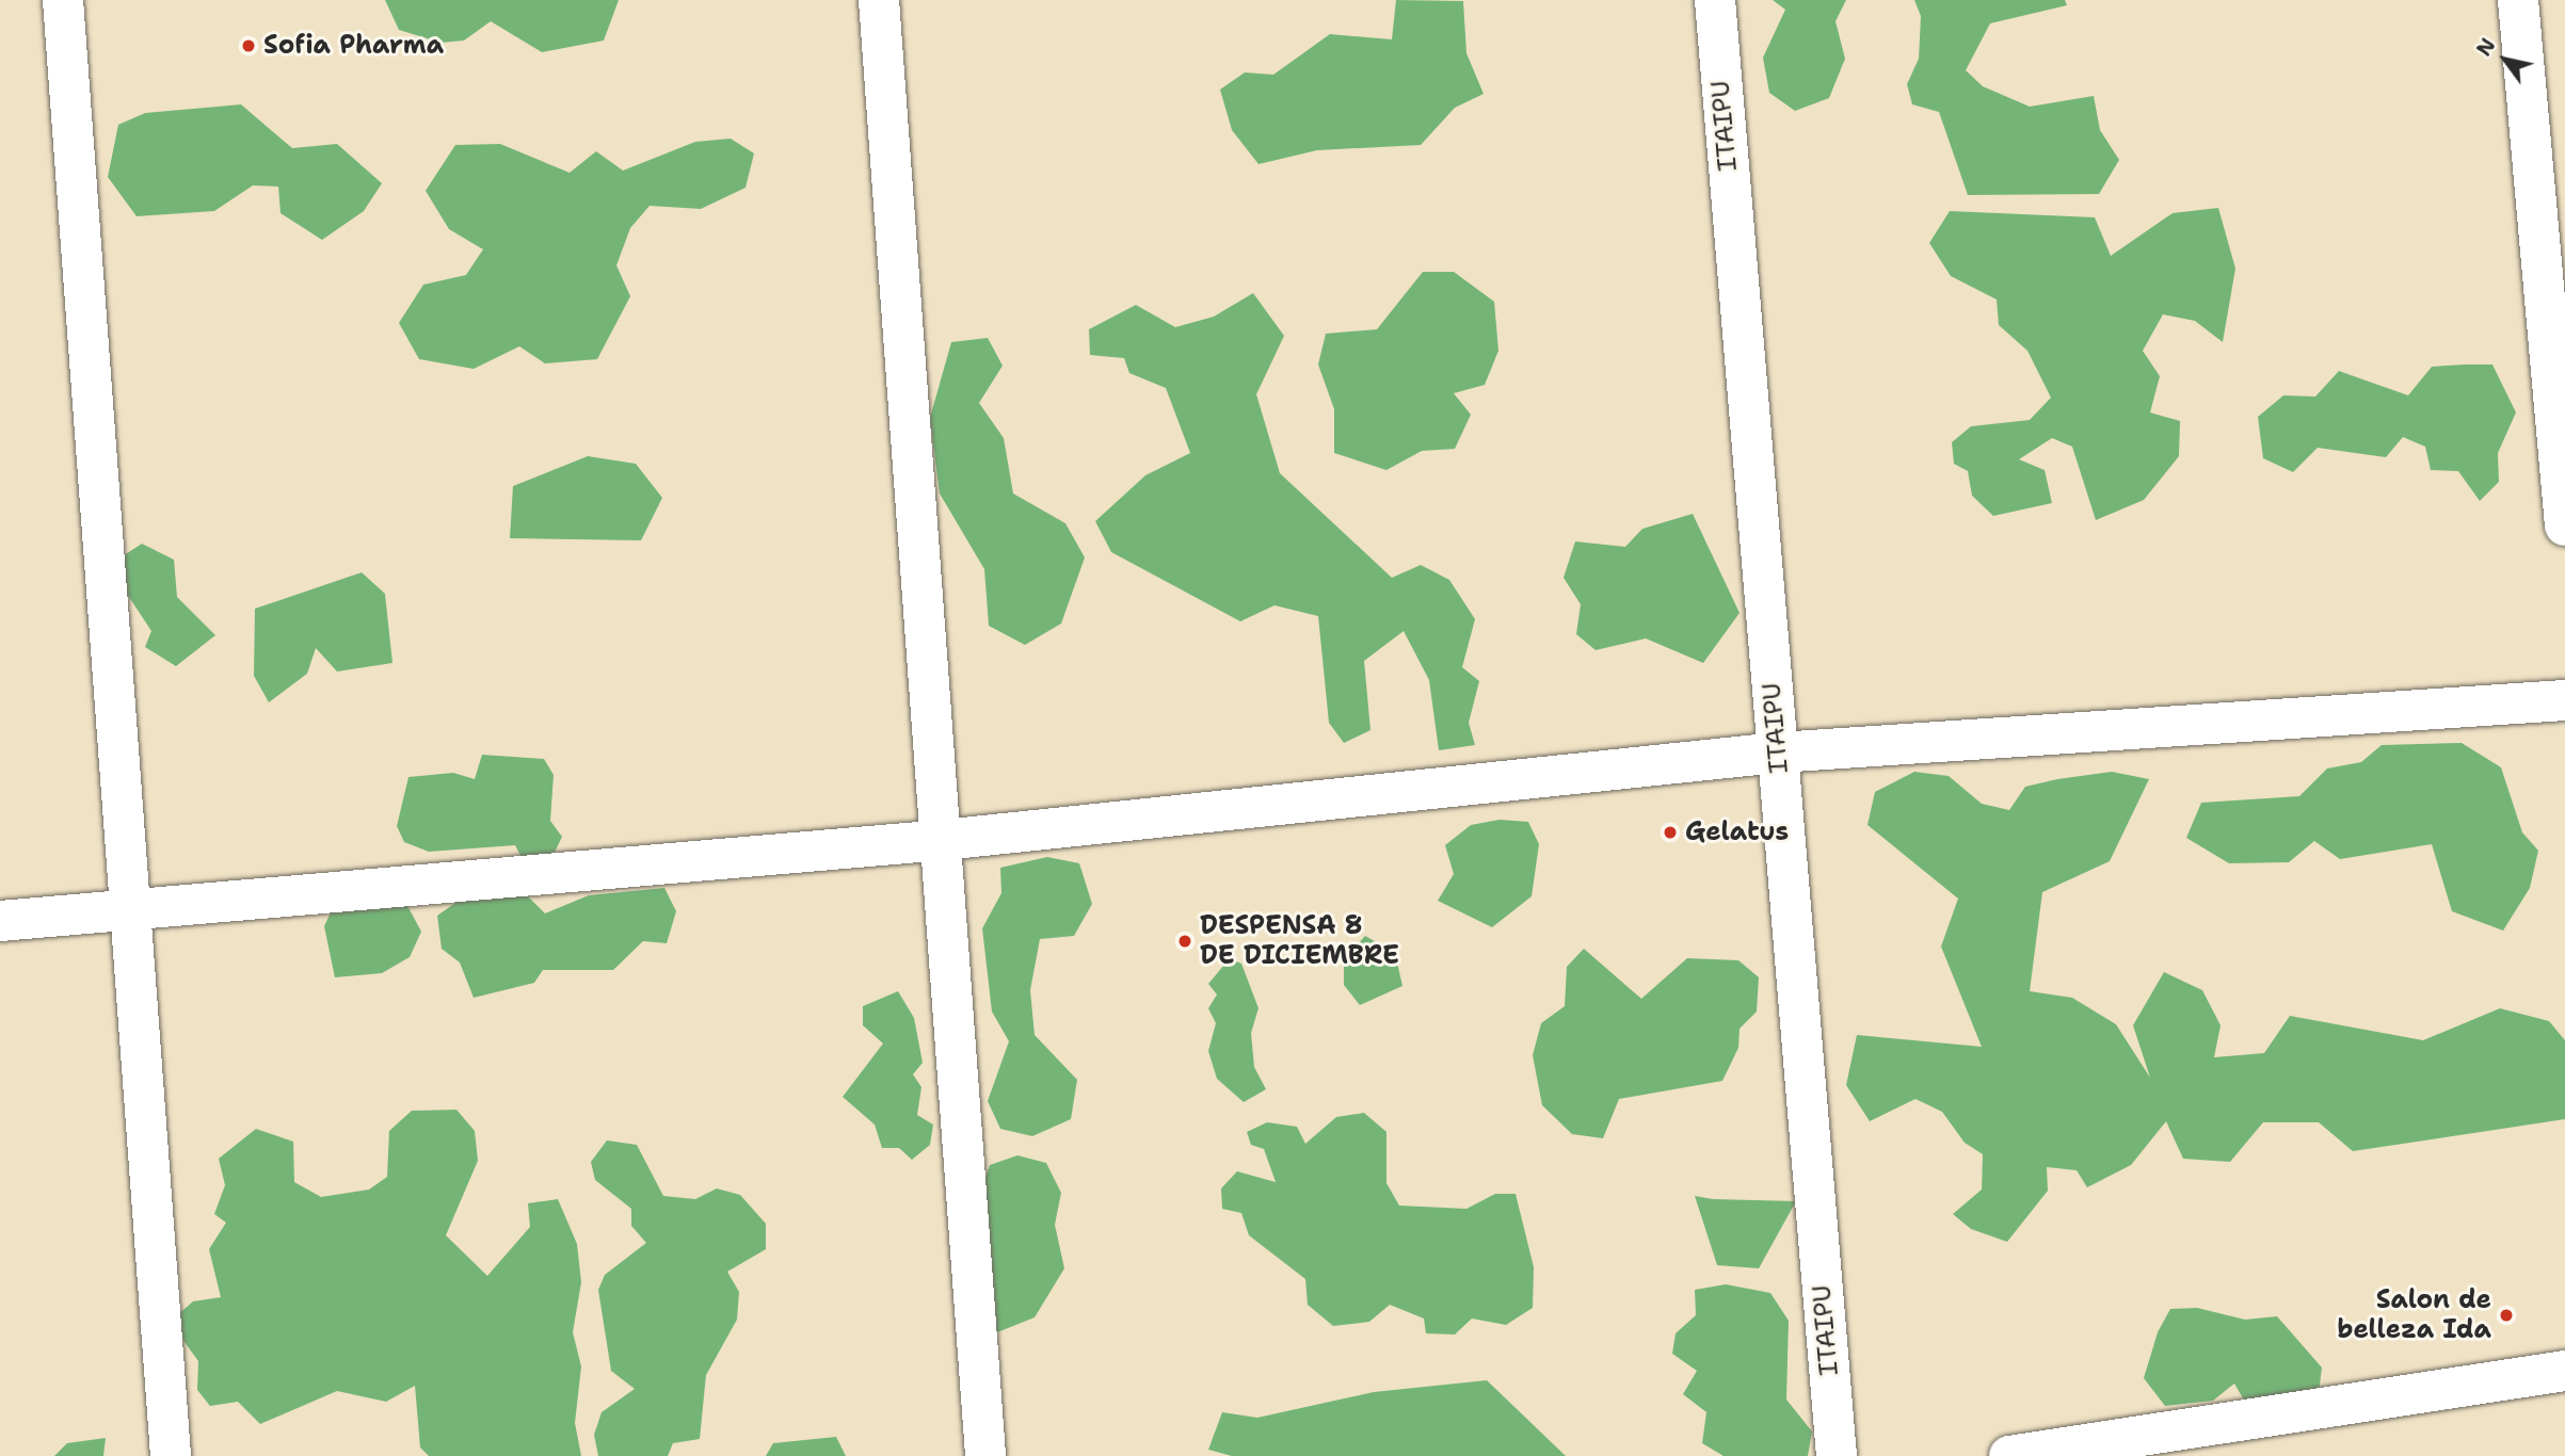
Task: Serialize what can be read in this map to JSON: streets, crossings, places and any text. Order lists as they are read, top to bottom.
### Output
{
  "streets": {
    "street": ["ITAIPU"]
  },
  "places": [
    "Sofia Pharma",
    "Gelatus",
    "DESPENSA 8 DE DICIEMBRE",
    "Salon de belleza Ida"
  ],
  "north": "top left"
}
